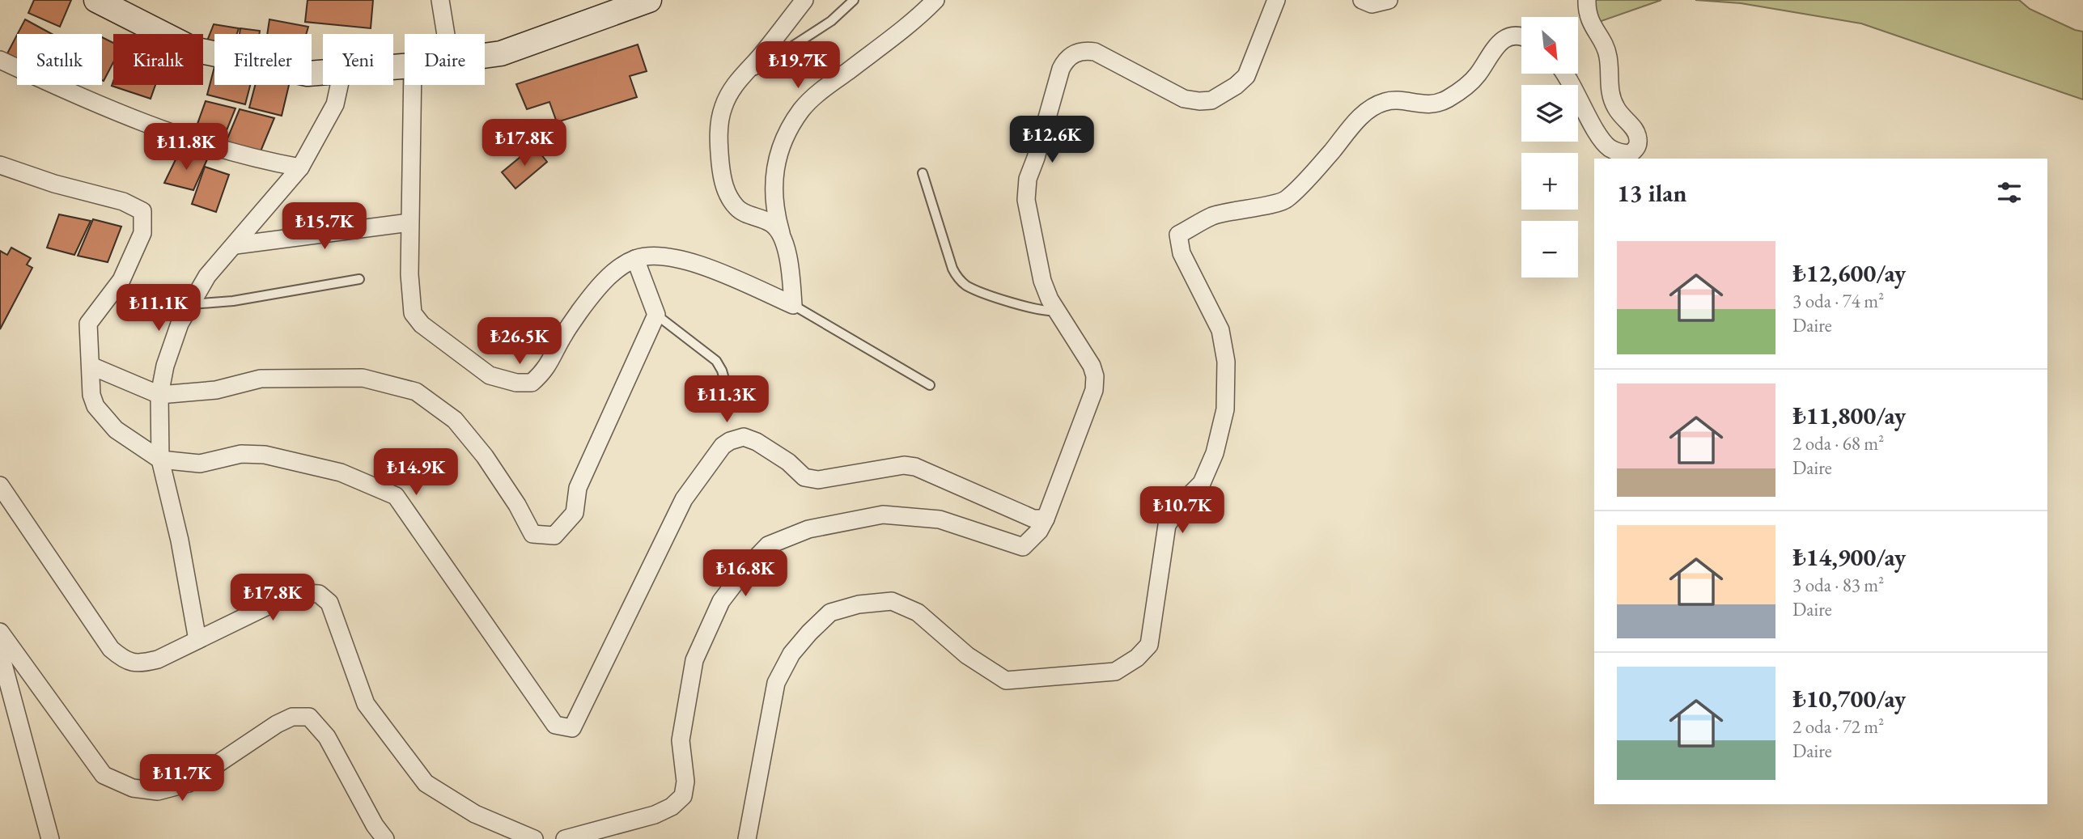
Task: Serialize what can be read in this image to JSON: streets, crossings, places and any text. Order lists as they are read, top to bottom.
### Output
{
  "north": "bottom right",
  "page": {
    "map_buttons": ["+", "−"],
    "chip": [
      "Satılık",
      "Kiralık",
      "Filtreler",
      "Yeni",
      "Daire"
    ],
    "price": [
      "₺19.7K",
      "₺12.6K",
      "₺17.8K",
      "₺11.8K",
      "₺15.7K",
      "₺11.1K",
      "₺26.5K",
      "₺11.3K",
      "₺14.9K",
      "₺10.7K",
      "₺16.8K",
      "₺17.8K",
      "₺11.7K"
    ],
    "heading": "13 ilan",
    "list": [
      {
        "name": "₺12,600/ay",
        "note": "3 oda · 74 m² · Daire"
      },
      {
        "name": "₺11,800/ay",
        "note": "2 oda · 68 m² · Daire"
      },
      {
        "name": "₺14,900/ay",
        "note": "3 oda · 83 m² · Daire"
      },
      {
        "name": "₺10,700/ay",
        "note": "2 oda · 72 m² · Daire"
      }
    ]
  }
}
